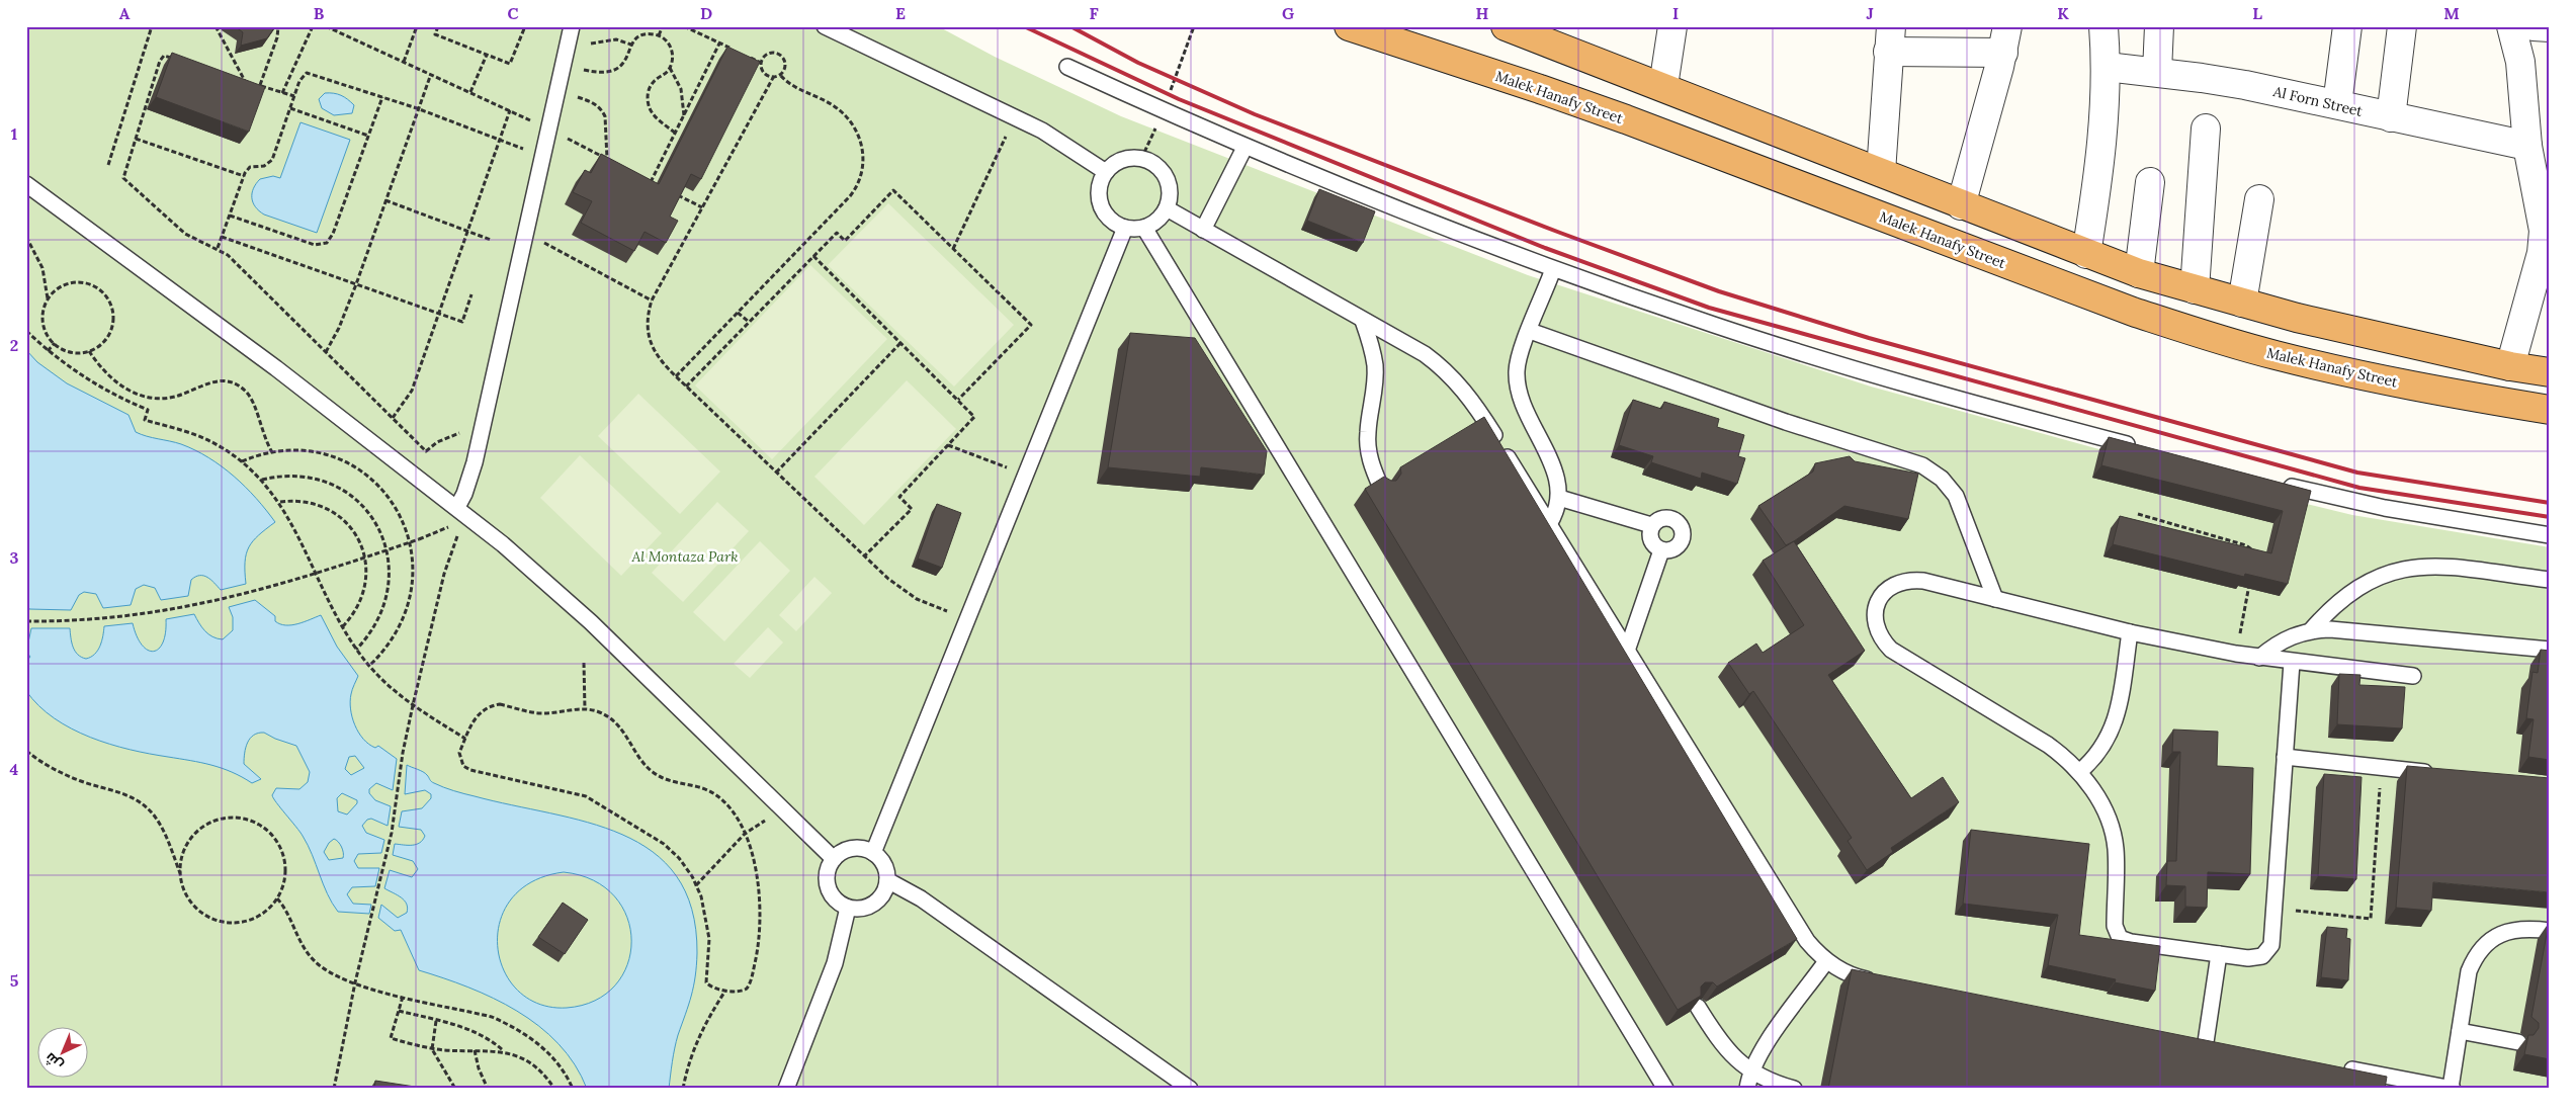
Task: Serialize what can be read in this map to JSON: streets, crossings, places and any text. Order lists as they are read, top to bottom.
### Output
{
  "streets": {
    "highway": ["Malek Hanafy Street"],
    "street": ["Al Forn Street"]
  },
  "parks": ["Al Montaza Park"],
  "north": "bottom left",
  "grid": {
    "columns": [
      "A",
      "B",
      "C",
      "D",
      "E",
      "F",
      "G",
      "H",
      "I",
      "J",
      "K",
      "L",
      "M"
    ],
    "rows": [
      "1",
      "2",
      "3",
      "4",
      "5"
    ]
  }
}
